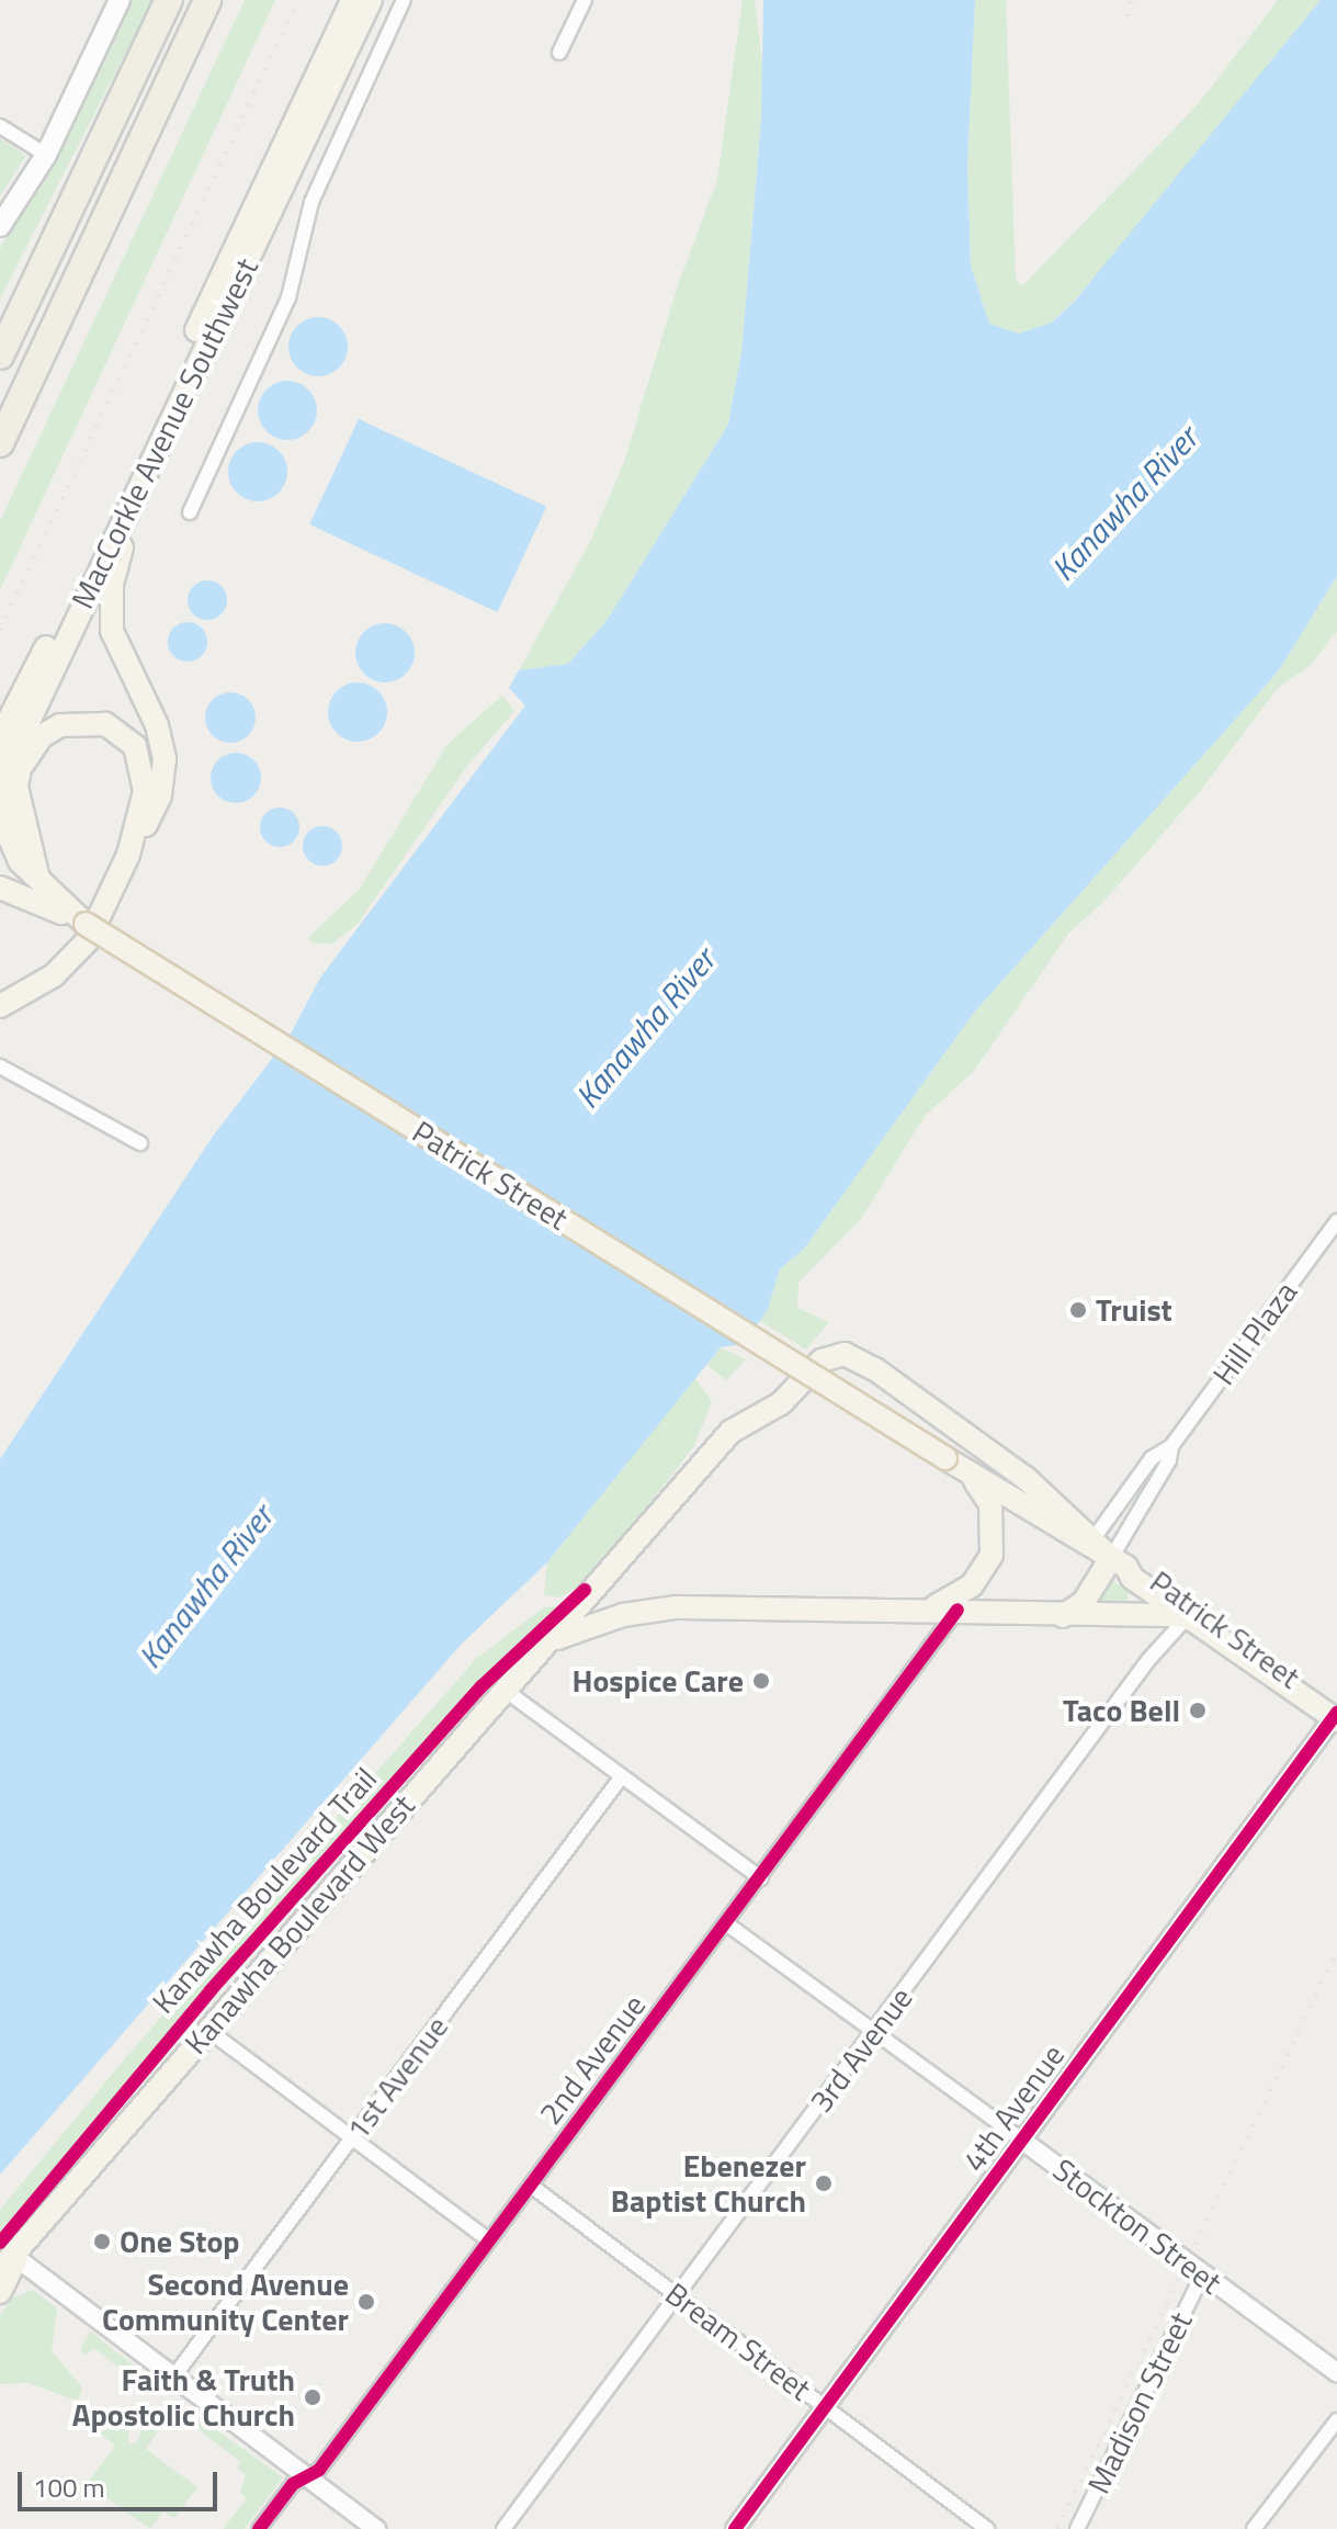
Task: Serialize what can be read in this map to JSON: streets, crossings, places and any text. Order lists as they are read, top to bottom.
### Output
{
  "streets": {
    "main road": ["MacCorkle Avenue Southwest", "Patrick Street", "Kanawha Boulevard West"],
    "street": [
      "Hill Plaza",
      "3rd Avenue",
      "2nd Avenue",
      "1st Avenue",
      "4th Avenue",
      "Stockton Street",
      "Bream Street",
      "Madison Street"
    ],
    "cycle path": ["Kanawha Boulevard Trail"]
  },
  "crossings": [
    ["MacCorkle Avenue Southwest", "Patrick Street"],
    ["Patrick Street", "Hill Plaza"],
    ["Patrick Street", "Kanawha Boulevard West"],
    ["Patrick Street", "3rd Avenue"],
    ["Patrick Street", "4th Avenue"],
    ["Hill Plaza", "Kanawha Boulevard West"],
    ["Kanawha Boulevard West", "3rd Avenue"],
    ["Kanawha Boulevard West", "2nd Avenue"],
    ["3rd Avenue", "Stockton Street"],
    ["3rd Avenue", "Bream Street"],
    ["2nd Avenue", "Stockton Street"],
    ["2nd Avenue", "Bream Street"],
    ["4th Avenue", "Stockton Street"],
    ["4th Avenue", "Bream Street"],
    ["Stockton Street", "Madison Street"]
  ],
  "water": ["Kanawha River"],
  "places": [
    "Truist",
    "Hospice Care",
    "Taco Bell",
    "Ebenezer Baptist Church",
    "One Stop",
    "Second Avenue Community Center",
    "Faith & Truth Apostolic Church"
  ],
  "scale_bar": "100 m"
}
